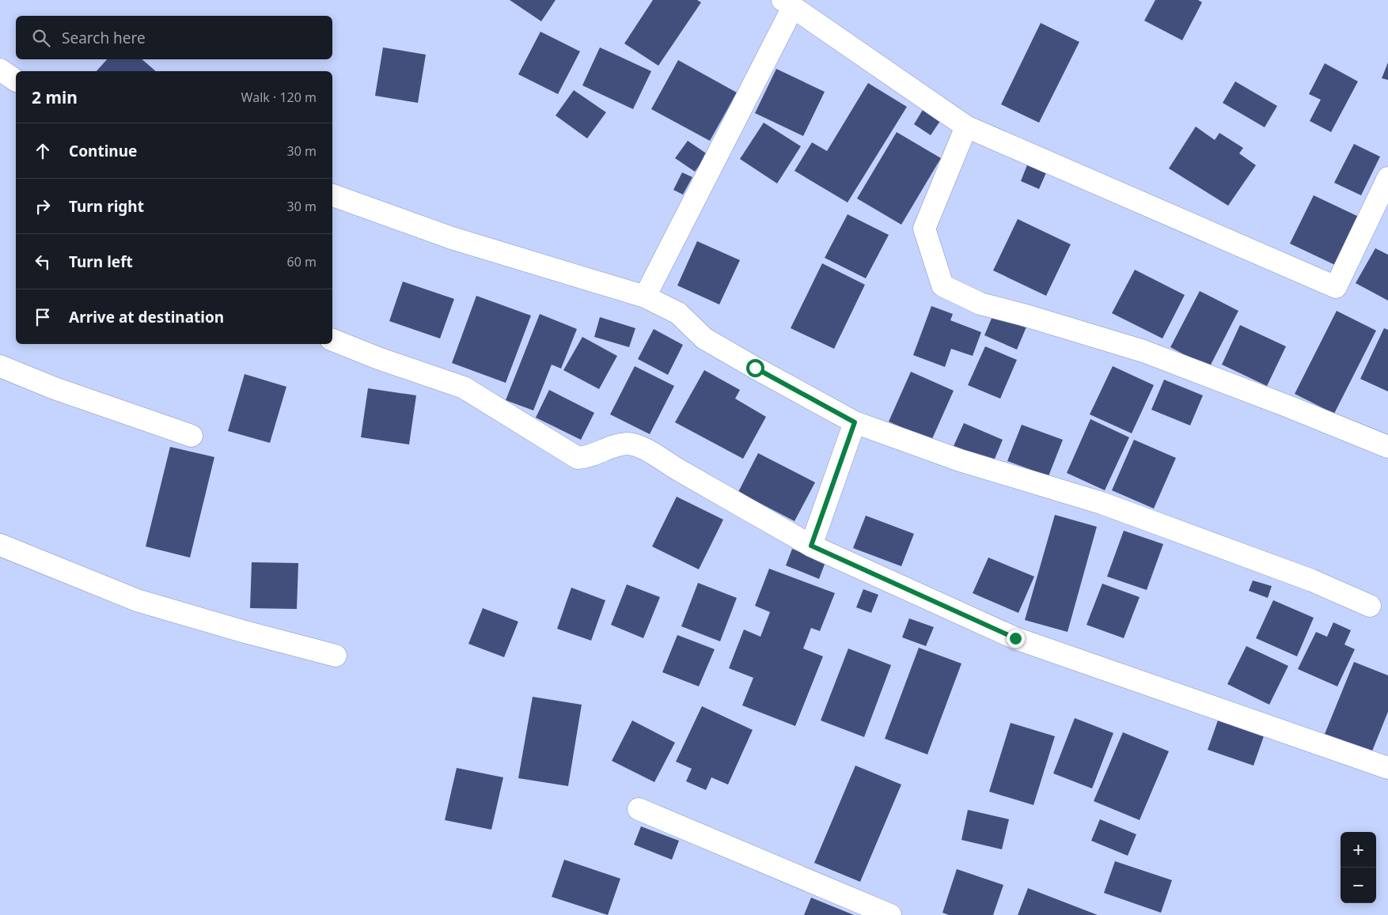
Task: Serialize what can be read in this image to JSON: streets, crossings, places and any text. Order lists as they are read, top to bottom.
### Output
{
  "page": {
    "search": "Search here",
    "heading": ["2 min", "Walk · 120 m"],
    "list": [
      ["Continue", "30 m"],
      ["Turn right", "30 m"],
      ["Turn left", "60 m"],
      "Arrive at destination"
    ],
    "map_buttons": ["+", "−"]
  }
}
